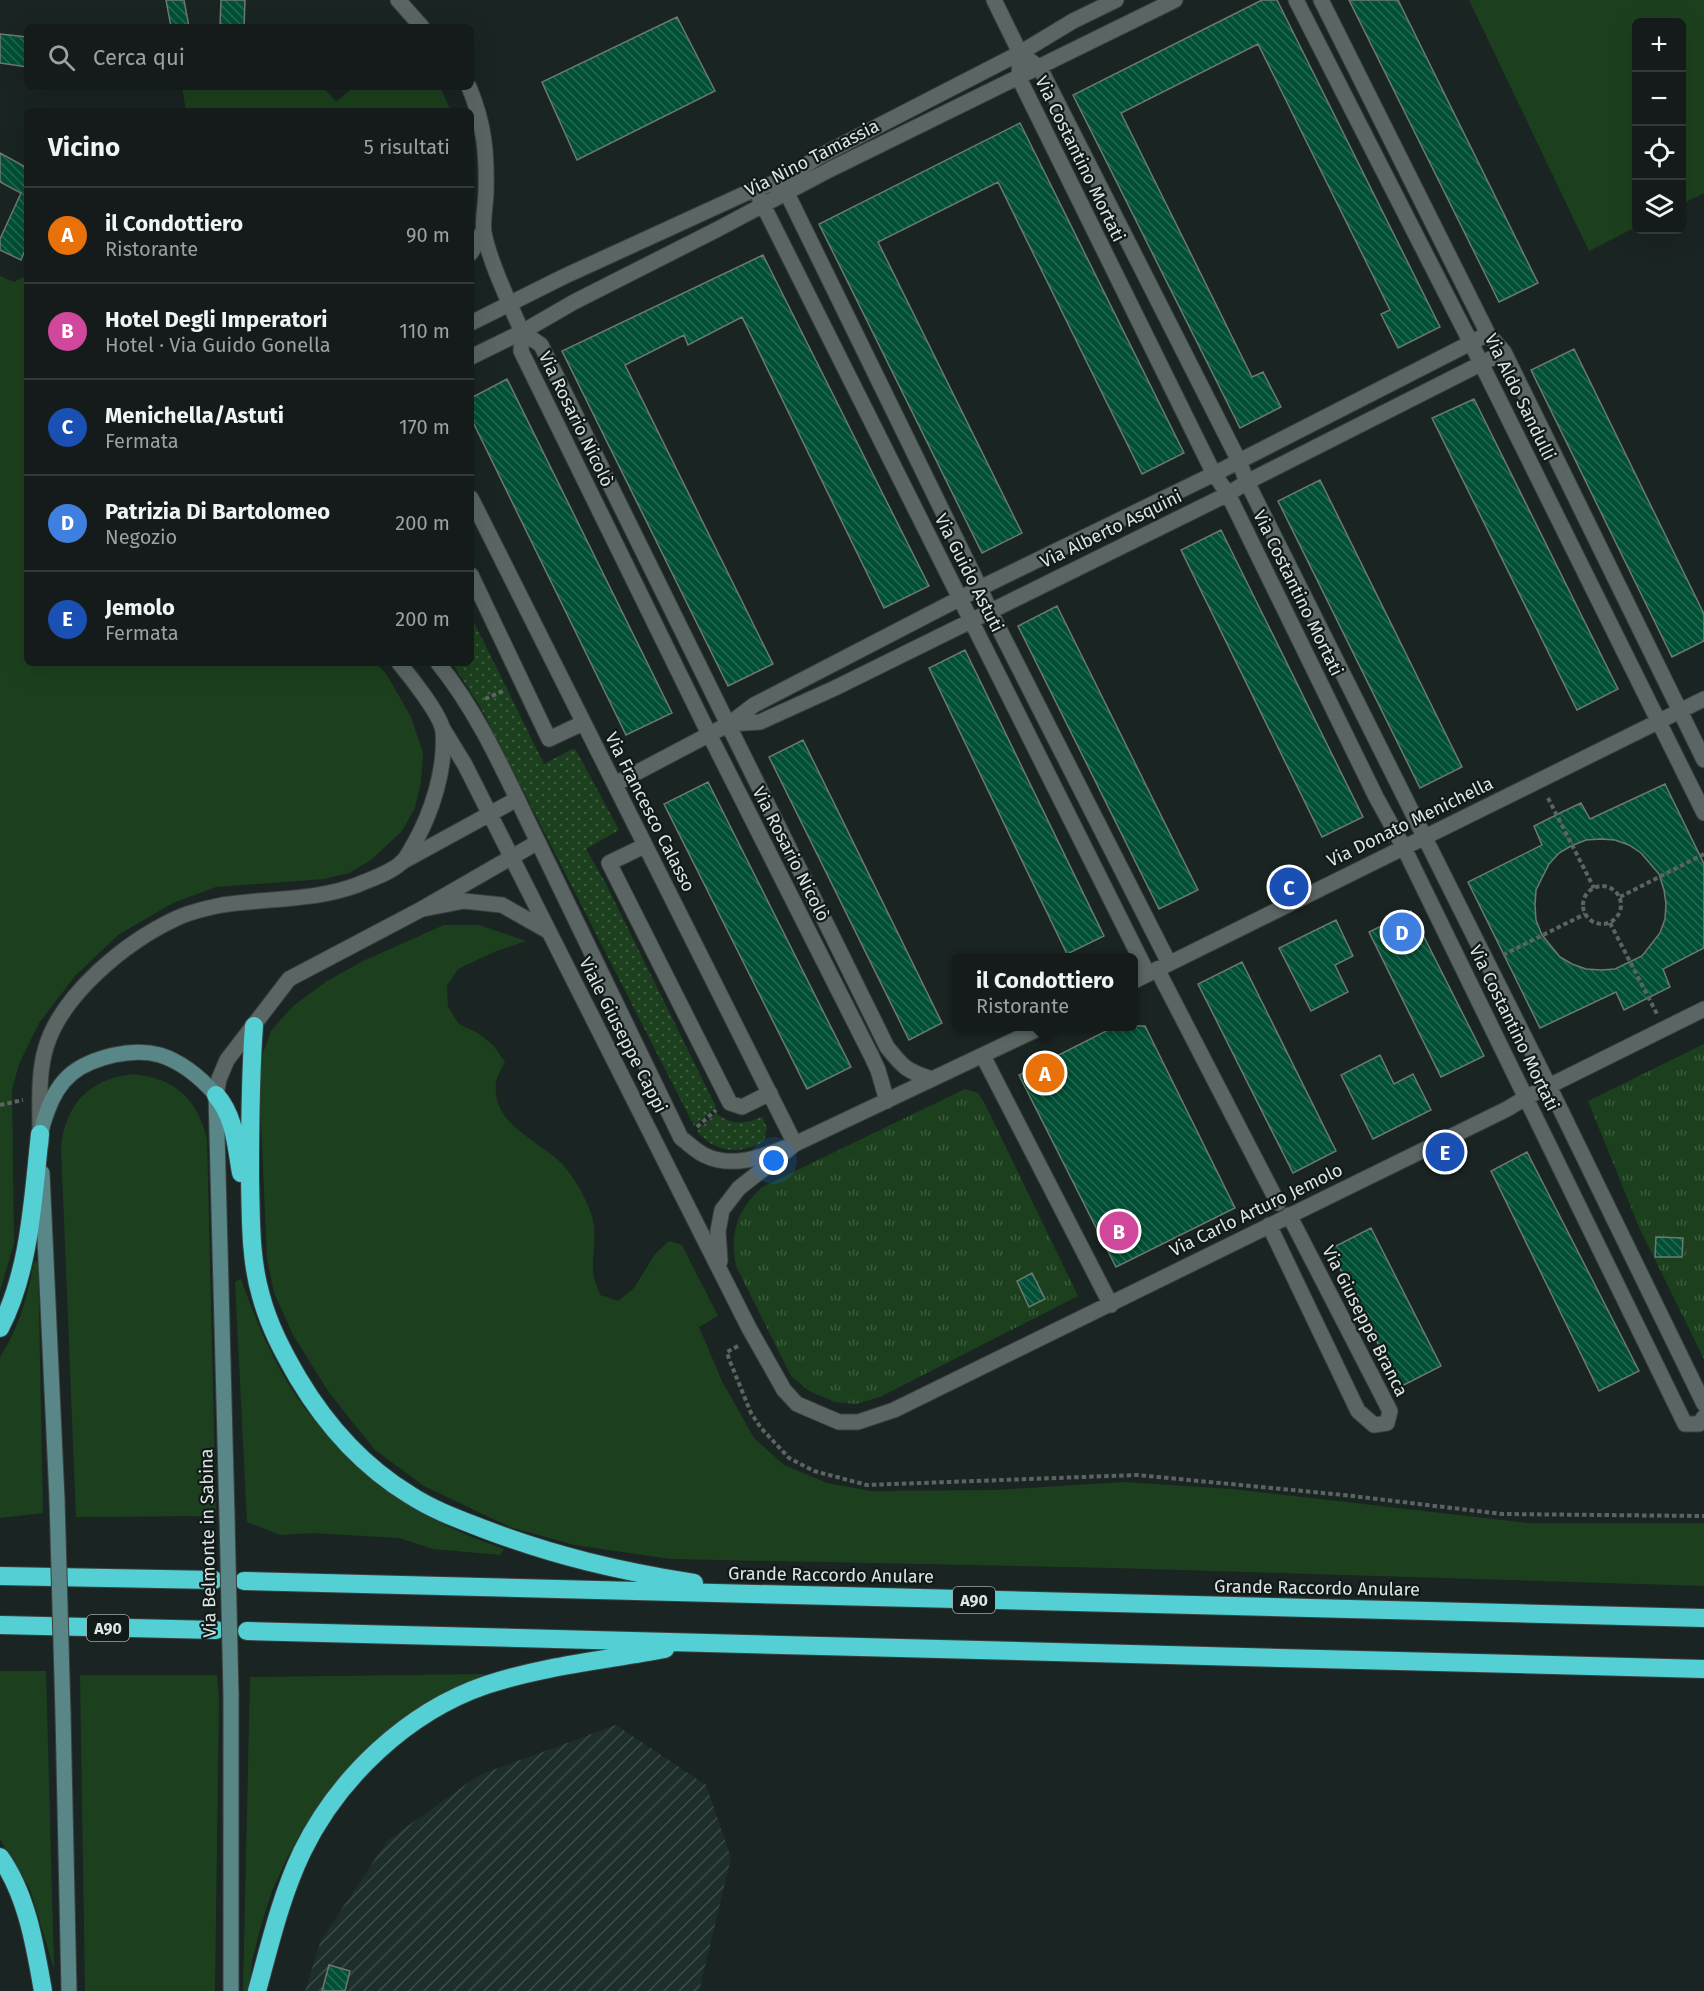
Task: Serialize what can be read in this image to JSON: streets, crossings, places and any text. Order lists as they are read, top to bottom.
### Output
{
  "streets": {
    "highway": ["Grande Raccordo Anulare", "A90"],
    "main road": ["Via Belmonte in Sabina"],
    "street": [
      "Via Nino Tamassia",
      "Via Costantino Mortati",
      "Via Aldo Sandulli",
      "Via Rosario Nicolò",
      "Via Alberto Asquini",
      "Via Guido Astuti",
      "Via Francesco Calasso",
      "Via Donato Menichella",
      "Viale Giuseppe Cappi",
      "Via Carlo Arturo Jemolo",
      "Via Giuseppe Branca"
    ]
  },
  "crossings": [
    ["Via Nino Tamassia", "Via Costantino Mortati"],
    ["Via Nino Tamassia", "Via Rosario Nicolò"],
    ["Via Nino Tamassia", "Via Guido Astuti"],
    ["Via Costantino Mortati", "Via Alberto Asquini"],
    ["Via Costantino Mortati", "Via Donato Menichella"],
    ["Via Costantino Mortati", "Via Carlo Arturo Jemolo"],
    ["Via Aldo Sandulli", "Via Alberto Asquini"],
    ["Via Aldo Sandulli", "Via Donato Menichella"],
    ["Via Rosario Nicolò", "Via Alberto Asquini"],
    ["Via Alberto Asquini", "Via Guido Astuti"],
    ["Via Alberto Asquini", "Via Francesco Calasso"],
    ["Via Guido Astuti", "Via Donato Menichella"],
    ["Via Francesco Calasso", "Viale Giuseppe Cappi"],
    ["Viale Giuseppe Cappi", "Via Carlo Arturo Jemolo"],
    ["Viale Giuseppe Cappi", "Via Belmonte in Sabina"],
    ["Via Carlo Arturo Jemolo", "Via Giuseppe Branca"]
  ],
  "page": {
    "map_buttons": ["+", "−"],
    "search": "Cerca qui",
    "heading": ["Vicino", "5 risultati"],
    "list": [
      {
        "mark": "A",
        "name": "il Condottiero",
        "note": "Ristorante",
        "value": "90 m"
      },
      {
        "mark": "B",
        "name": "Hotel Degli Imperatori",
        "note": "Hotel · Via Guido Gonella",
        "value": "110 m"
      },
      {
        "mark": "C",
        "name": "Menichella/Astuti",
        "note": "Fermata",
        "value": "170 m"
      },
      {
        "mark": "D",
        "name": "Patrizia Di Bartolomeo",
        "note": "Negozio",
        "value": "200 m"
      },
      {
        "mark": "E",
        "name": "Jemolo",
        "note": "Fermata",
        "value": "200 m"
      }
    ],
    "pins": [
      "C",
      "D",
      "A",
      "E",
      "B"
    ],
    "popup": ["il Condottiero", "Ristorante"]
  }
}
